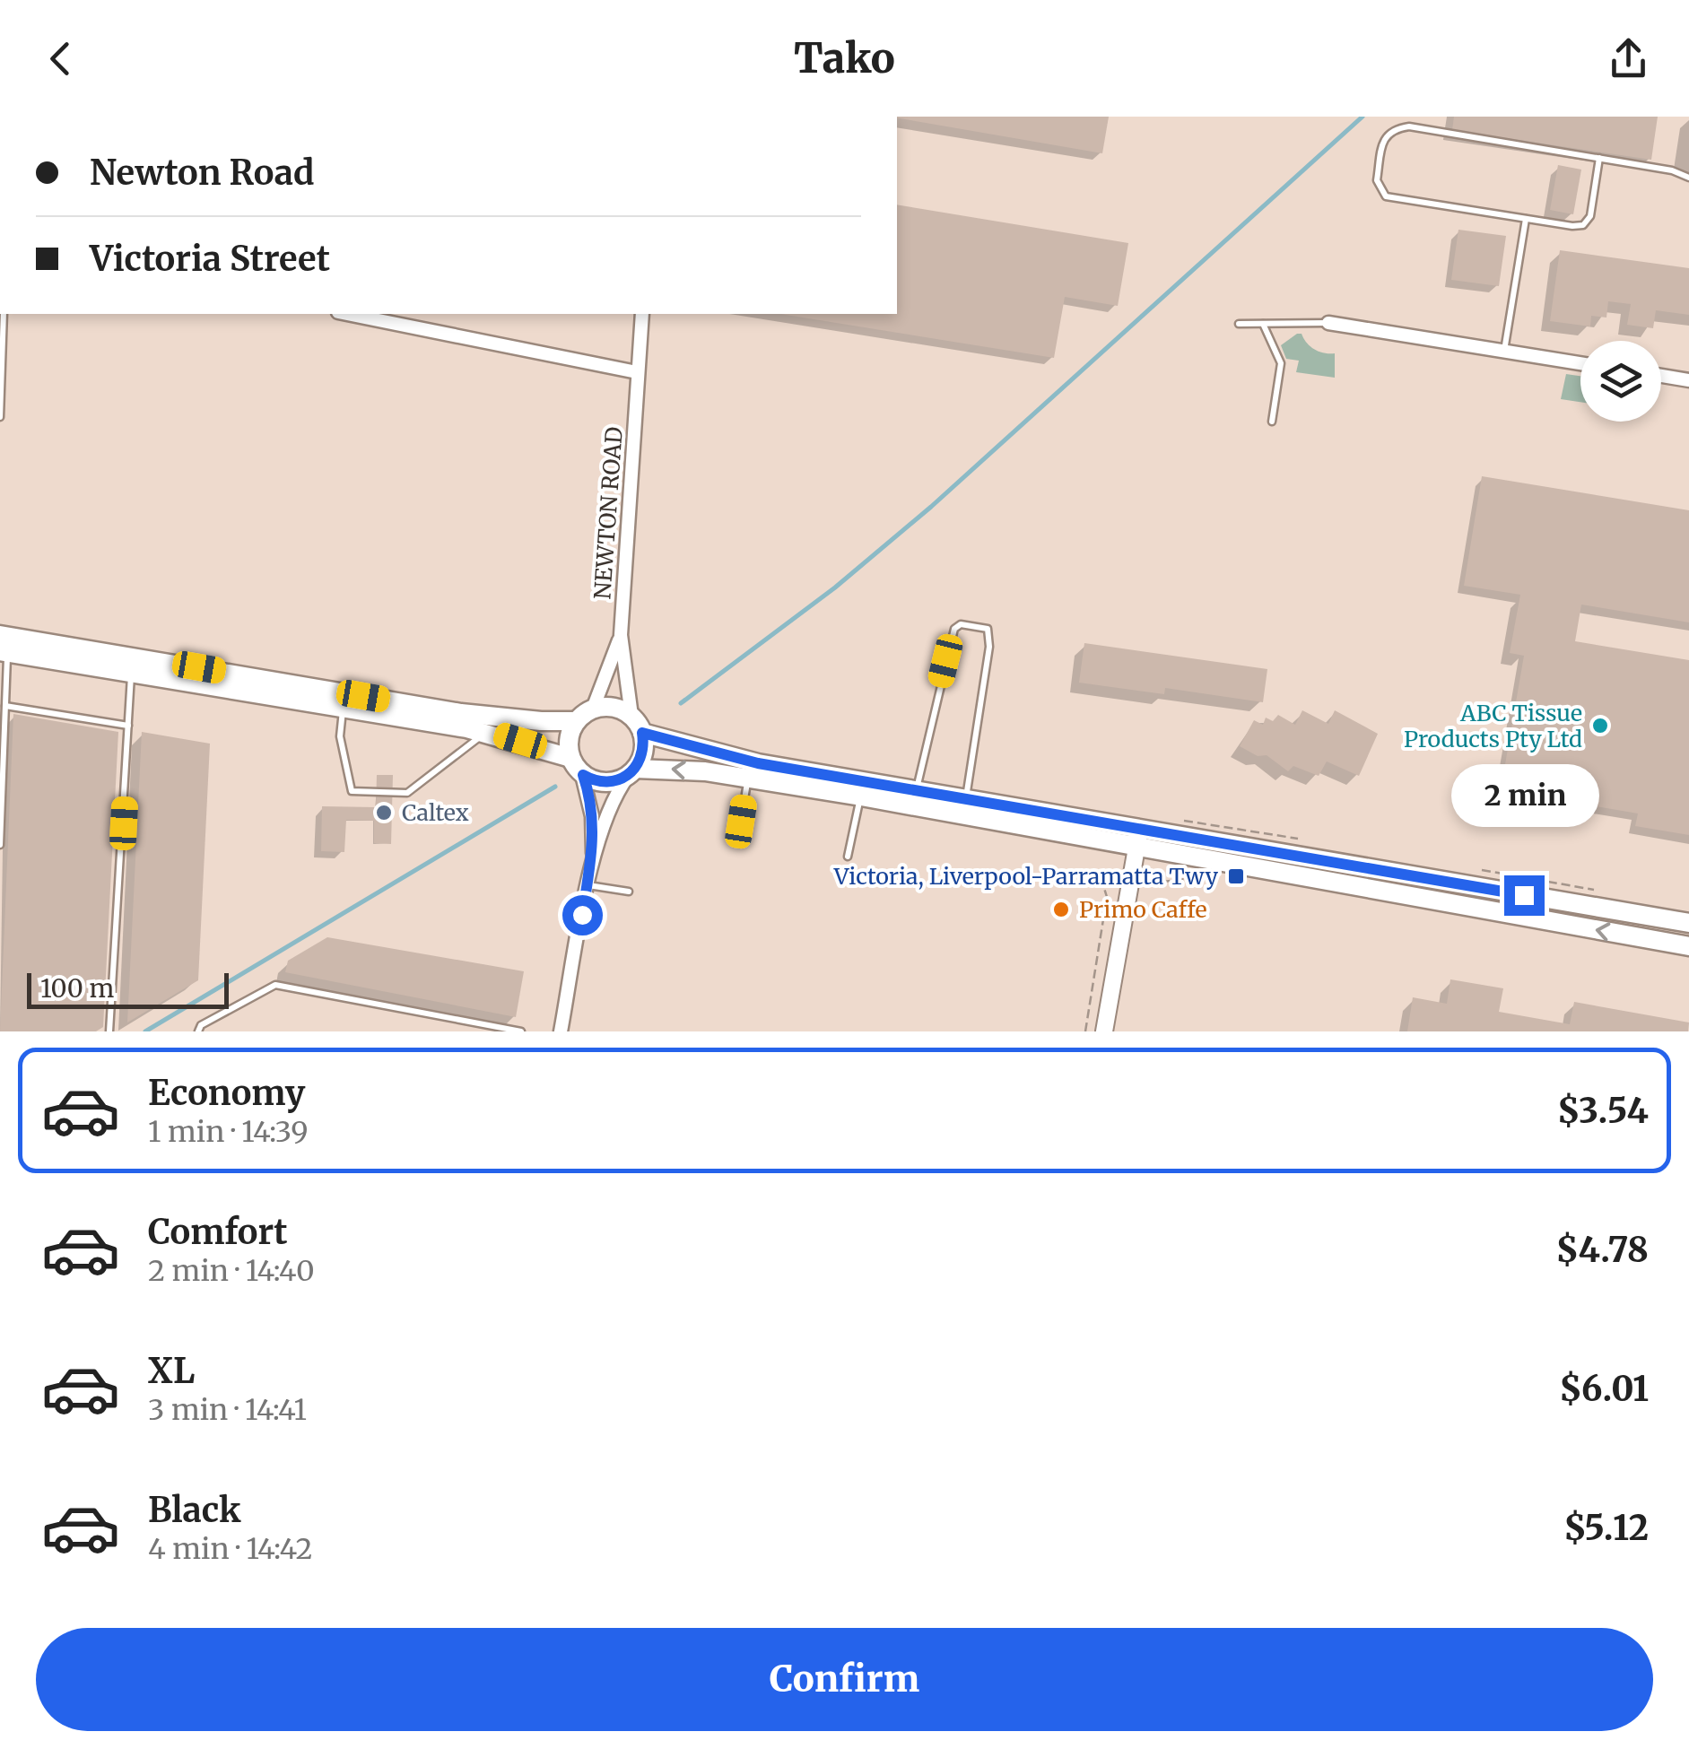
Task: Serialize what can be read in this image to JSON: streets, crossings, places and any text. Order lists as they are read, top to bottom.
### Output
{
  "streets": {
    "street": ["NEWTON ROAD"]
  },
  "places": {
    "other": ["ABC Tissue Products Pty Ltd", "Caltex", "Primo Caffe"],
    "transit": ["Victoria, Liverpool-Parramatta Twy"]
  },
  "scale_bar": "100 m",
  "page": {
    "header": "Tako",
    "banner": ["Newton Road", "Victoria Street"],
    "bubble": "2 min",
    "scale": "100 m",
    "list": [
      {
        "name": "Economy",
        "note": "1 min · 14:39",
        "value": "$3.54"
      },
      {
        "name": "Comfort",
        "note": "2 min · 14:40",
        "value": "$4.78"
      },
      {
        "name": "XL",
        "note": "3 min · 14:41",
        "value": "$6.01"
      },
      {
        "name": "Black",
        "note": "4 min · 14:42",
        "value": "$5.12"
      }
    ],
    "buttons": "Confirm"
  }
}
